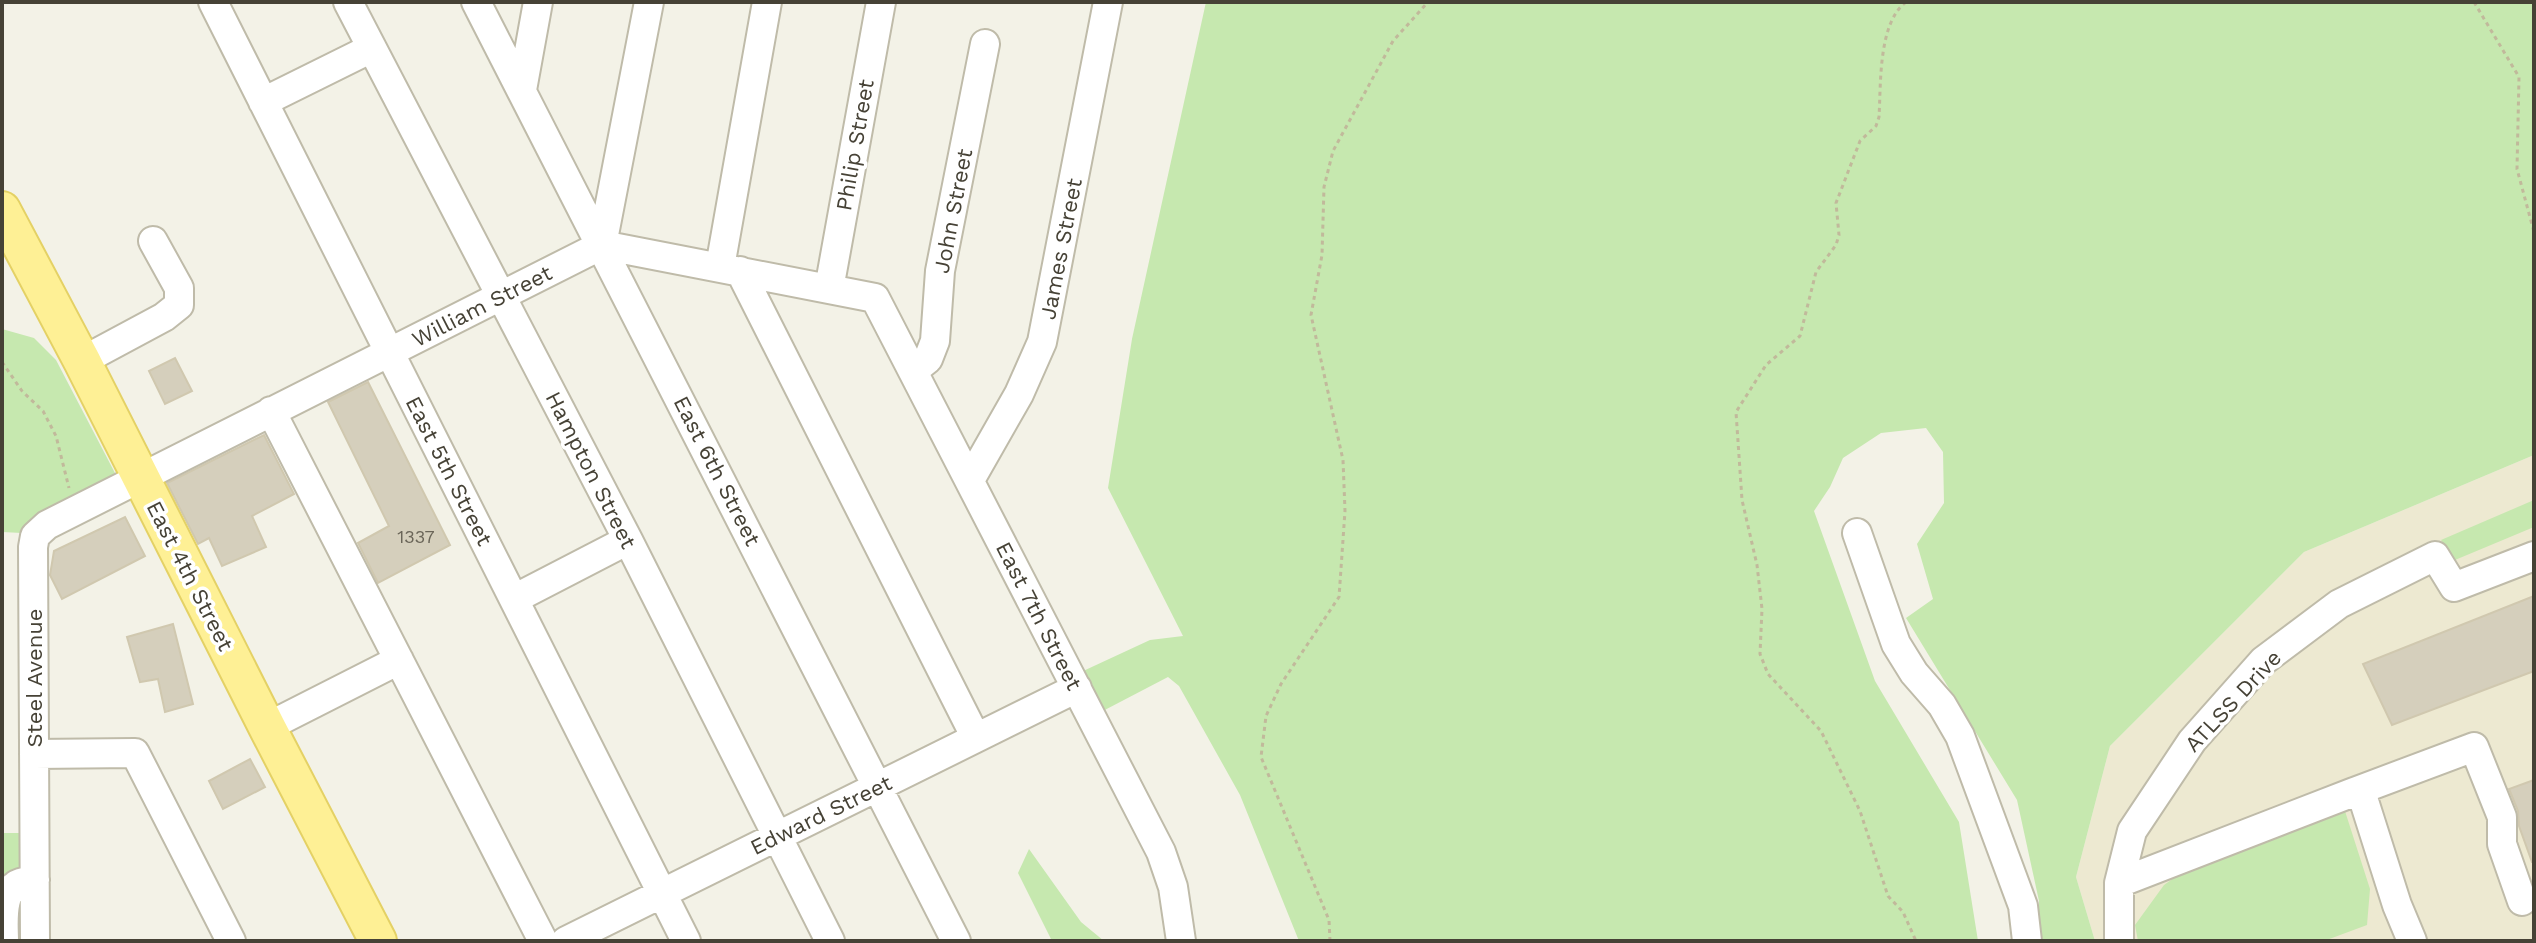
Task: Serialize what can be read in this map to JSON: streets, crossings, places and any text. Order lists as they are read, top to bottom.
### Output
{
  "streets": {
    "main road": ["East 4th Street"],
    "street": [
      "Philip Street",
      "John Street",
      "James Street",
      "William Street",
      "Hampton Street",
      "East 5th Street",
      "East 6th Street",
      "East 7th Street",
      "Steel Avenue",
      "ATLSS Drive",
      "Edward Street"
    ]
  },
  "crossings": [
    ["Philip Street", "East 7th Street"],
    ["John Street", "East 7th Street"],
    ["James Street", "East 7th Street"],
    ["William Street", "Hampton Street"],
    ["William Street", "East 5th Street"],
    ["William Street", "East 6th Street"],
    ["William Street", "East 4th Street"],
    ["William Street", "Steel Avenue"],
    ["Hampton Street", "Edward Street"],
    ["East 5th Street", "Edward Street"],
    ["East 6th Street", "Edward Street"],
    ["East 4th Street", "Steel Avenue"],
    ["East 7th Street", "Edward Street"]
  ],
  "house_numbers": ["1337"]
}
